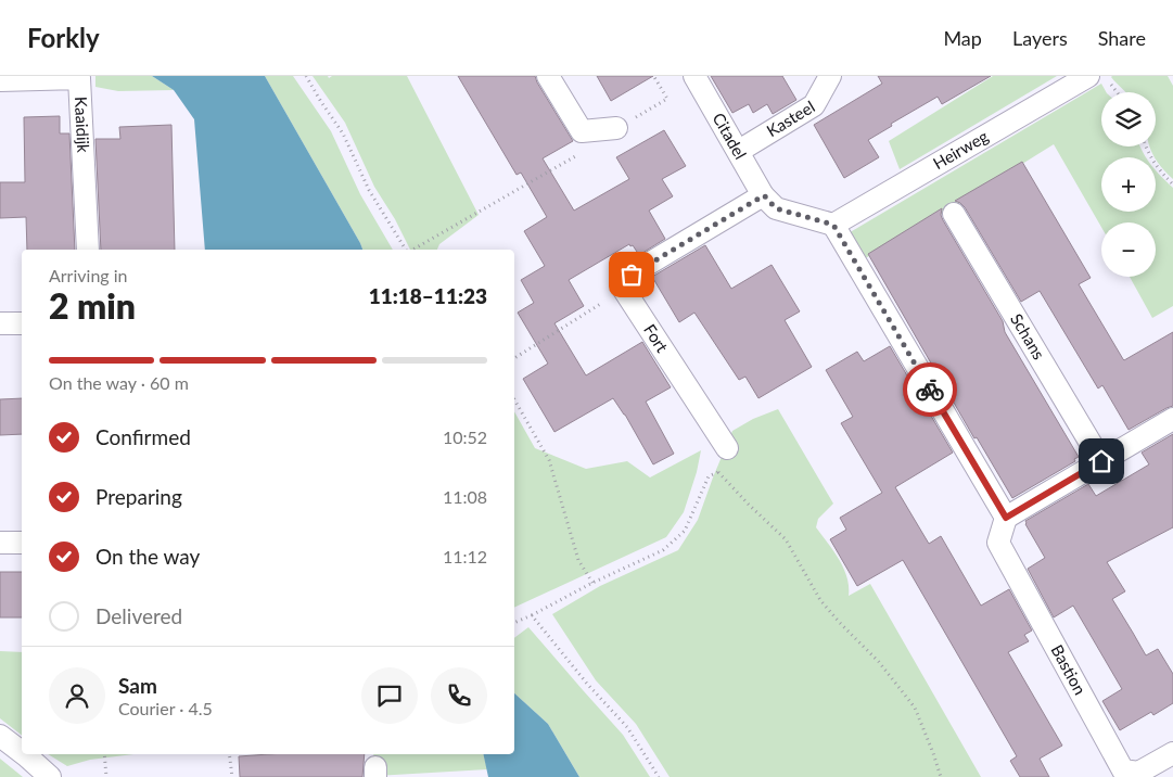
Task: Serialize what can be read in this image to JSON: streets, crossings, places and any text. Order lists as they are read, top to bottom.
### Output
{
  "streets": {
    "street": [
      "Kasteel",
      "Kaaidijk",
      "Citadel",
      "Heirweg",
      "Schans",
      "Fort",
      "Bastion"
    ]
  },
  "crossings": [
    ["Kasteel", "Citadel"]
  ],
  "page": {
    "header": "Forkly",
    "nav": ["Map", "Layers", "Share"],
    "map_buttons": ["+", "−"],
    "heading": ["2 min", "Arriving in", "11:18–11:23"],
    "panel": ["Sam", "Courier · 4.5"],
    "bar": "On the way · 60 m",
    "list": [
      ["Confirmed", "10:52"],
      ["Preparing", "11:08"],
      ["On the way", "11:12"],
      "Delivered"
    ]
  }
}
